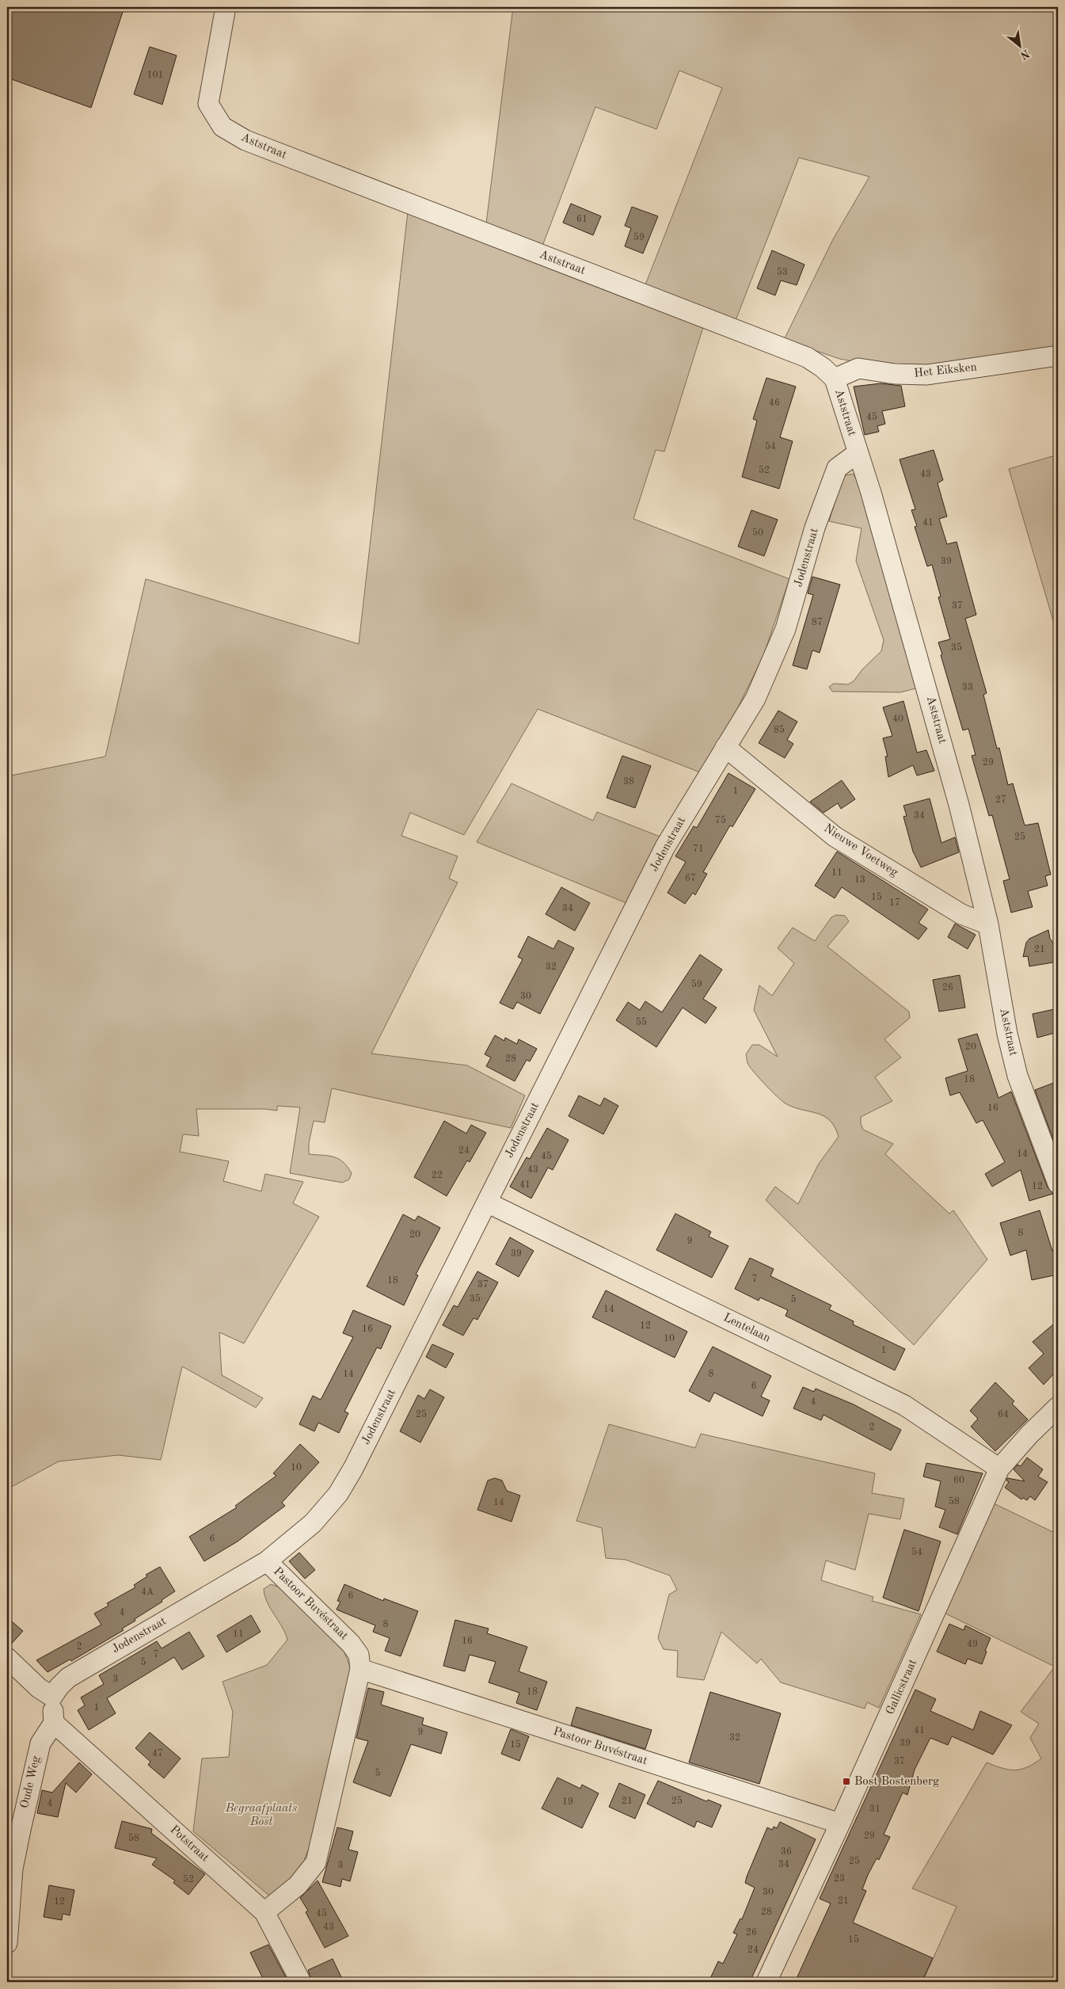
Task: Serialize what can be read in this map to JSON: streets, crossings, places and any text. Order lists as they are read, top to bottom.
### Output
{
  "streets": {
    "street": [
      "Aststraat",
      "Het Eiksken",
      "Jodenstraat",
      "Nieuwe Voetweg",
      "Lentelaan",
      "Pastoor Buvéstraat",
      "Gallicstraat",
      "Oude Weg",
      "Potstraat"
    ]
  },
  "crossings": [
    ["Aststraat", "Het Eiksken"],
    ["Aststraat", "Jodenstraat"],
    ["Aststraat", "Nieuwe Voetweg"],
    ["Jodenstraat", "Nieuwe Voetweg"],
    ["Jodenstraat", "Lentelaan"],
    ["Jodenstraat", "Pastoor Buvéstraat"],
    ["Lentelaan", "Gallicstraat"],
    ["Pastoor Buvéstraat", "Gallicstraat"],
    ["Oude Weg", "Potstraat"]
  ],
  "parks": ["Begraafplaats Bost"],
  "places": {
    "transit": ["Bost Bostenberg"]
  },
  "house_numbers": [
    "101",
    "61",
    "59",
    "53",
    "46",
    "45",
    "54",
    "52",
    "43",
    "41",
    "50",
    "39",
    "37",
    "87",
    "35",
    "33",
    "40",
    "85",
    "29",
    "38",
    "1",
    "27",
    "34",
    "75",
    "25",
    "71",
    "11",
    "67",
    "13",
    "15",
    "17",
    "34",
    "21",
    "32",
    "59",
    "26",
    "30",
    "55",
    "20",
    "28",
    "18",
    "16",
    "24",
    "14",
    "45",
    "43",
    "22",
    "41",
    "12",
    "8",
    "20",
    "9",
    "39",
    "7",
    "18",
    "37",
    "35",
    "5",
    "14",
    "12",
    "16",
    "10",
    "1",
    "14",
    "8",
    "6",
    "4",
    "25",
    "64",
    "2",
    "10",
    "60",
    "58",
    "14",
    "6",
    "54",
    "4A",
    "6",
    "4",
    "8",
    "11",
    "16",
    "49",
    "2",
    "7",
    "5",
    "3",
    "18",
    "1",
    "41",
    "9",
    "32",
    "39",
    "15",
    "47",
    "37",
    "5",
    "21",
    "25",
    "19",
    "4",
    "31",
    "29",
    "58",
    "36",
    "25",
    "34",
    "3",
    "23",
    "52",
    "30",
    "21",
    "12",
    "28",
    "45",
    "43",
    "26",
    "15",
    "24"
  ],
  "north": "bottom right"
}
